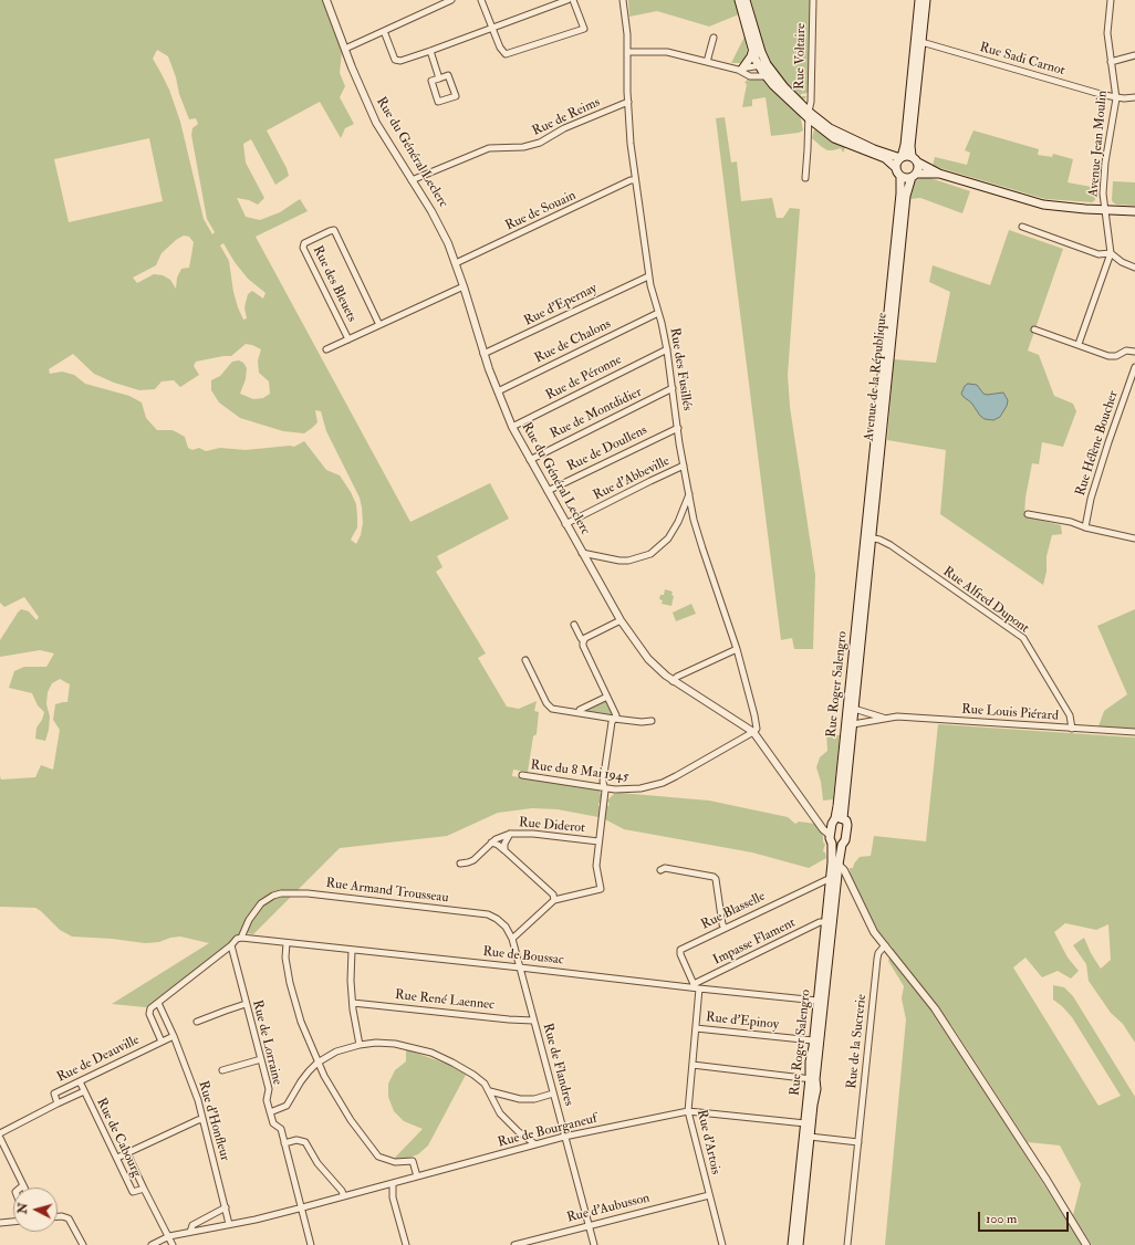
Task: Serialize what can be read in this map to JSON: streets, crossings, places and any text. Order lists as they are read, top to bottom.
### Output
{
  "streets": {
    "main road": ["Avenue de la République", "Rue Roger Salengro"],
    "street": [
      "Rue Voltaire",
      "Rue Sadi Carnot",
      "Rue de Reims",
      "Avenue Jean Moulin",
      "Rue du Général Leclerc",
      "Rue de Souain",
      "Rue des Bleuets",
      "Rue d'Epernay",
      "Rue de Chalons",
      "Rue des Fusillés",
      "Rue de Péronne",
      "Rue de Montdidier",
      "Rue Hélène Boucher",
      "Rue de Doullens",
      "Rue d'Abbeville",
      "Rue Alfred Dupont",
      "Rue Louis Piérard",
      "Rue du 8 Mai 1945",
      "Rue Diderot",
      "Rue Armand Trousseau",
      "Rue Blasselle",
      "Impasse Flament",
      "Rue de Boussac",
      "Rue René Laennec",
      "Rue d'Epinoy",
      "Rue de la Sucrerie",
      "Rue de Lorraine",
      "Rue de Deauville",
      "Rue de Flandres",
      "Rue d'Honfleur",
      "Rue de Bourganeuf",
      "Rue de Cabourg",
      "Rue d'Artois",
      "Rue d'Aubusson"
    ]
  },
  "crossings": [
    ["Rue Sadi Carnot", "Avenue Jean Moulin"],
    ["Rue de Reims", "Rue du Général Leclerc"],
    ["Rue de Reims", "Rue des Fusillés"],
    ["Rue du Général Leclerc", "Rue de Souain"],
    ["Rue du Général Leclerc", "Rue d'Epernay"],
    ["Rue du Général Leclerc", "Rue de Chalons"],
    ["Rue du Général Leclerc", "Rue des Fusillés"],
    ["Rue du Général Leclerc", "Rue de Péronne"],
    ["Rue du Général Leclerc", "Rue de Montdidier"],
    ["Rue du Général Leclerc", "Rue de Doullens"],
    ["Rue du Général Leclerc", "Rue d'Abbeville"],
    ["Rue du Général Leclerc", "Rue Roger Salengro"],
    ["Rue du Général Leclerc", "Rue du 8 Mai 1945"],
    ["Rue de Souain", "Rue des Fusillés"],
    ["Rue d'Epernay", "Rue des Fusillés"],
    ["Rue de Chalons", "Rue des Fusillés"],
    ["Rue des Fusillés", "Rue de Péronne"],
    ["Rue des Fusillés", "Rue de Montdidier"],
    ["Rue des Fusillés", "Rue de Doullens"],
    ["Rue des Fusillés", "Rue d'Abbeville"],
    ["Rue des Fusillés", "Rue du 8 Mai 1945"],
    ["Avenue de la République", "Rue Alfred Dupont"],
    ["Avenue de la République", "Rue Roger Salengro"],
    ["Rue Alfred Dupont", "Rue Louis Piérard"],
    ["Rue Roger Salengro", "Rue Louis Piérard"],
    ["Rue Roger Salengro", "Rue Blasselle"],
    ["Rue Roger Salengro", "Impasse Flament"],
    ["Rue Roger Salengro", "Rue de Boussac"],
    ["Rue Roger Salengro", "Rue d'Epinoy"],
    ["Rue Roger Salengro", "Rue de Bourganeuf"],
    ["Rue du 8 Mai 1945", "Rue Diderot"],
    ["Rue Armand Trousseau", "Rue de Boussac"],
    ["Rue Armand Trousseau", "Rue de Flandres"],
    ["Rue Blasselle", "Impasse Flament"],
    ["Rue Blasselle", "Rue de Boussac"],
    ["Rue Blasselle", "Rue d'Artois"],
    ["Impasse Flament", "Rue de Boussac"],
    ["Impasse Flament", "Rue d'Artois"],
    ["Rue de Boussac", "Rue de Flandres"],
    ["Rue de Boussac", "Rue d'Artois"],
    ["Rue René Laennec", "Rue de Flandres"],
    ["Rue d'Epinoy", "Rue d'Artois"],
    ["Rue de Lorraine", "Rue de Bourganeuf"],
    ["Rue de Deauville", "Rue d'Honfleur"],
    ["Rue de Deauville", "Rue de Cabourg"],
    ["Rue de Flandres", "Rue de Bourganeuf"],
    ["Rue de Flandres", "Rue d'Aubusson"],
    ["Rue d'Honfleur", "Rue de Bourganeuf"],
    ["Rue de Bourganeuf", "Rue de Cabourg"],
    ["Rue de Bourganeuf", "Rue d'Artois"],
    ["Rue d'Artois", "Rue d'Aubusson"]
  ],
  "scale_bar": "100 m",
  "north": "left"
}
